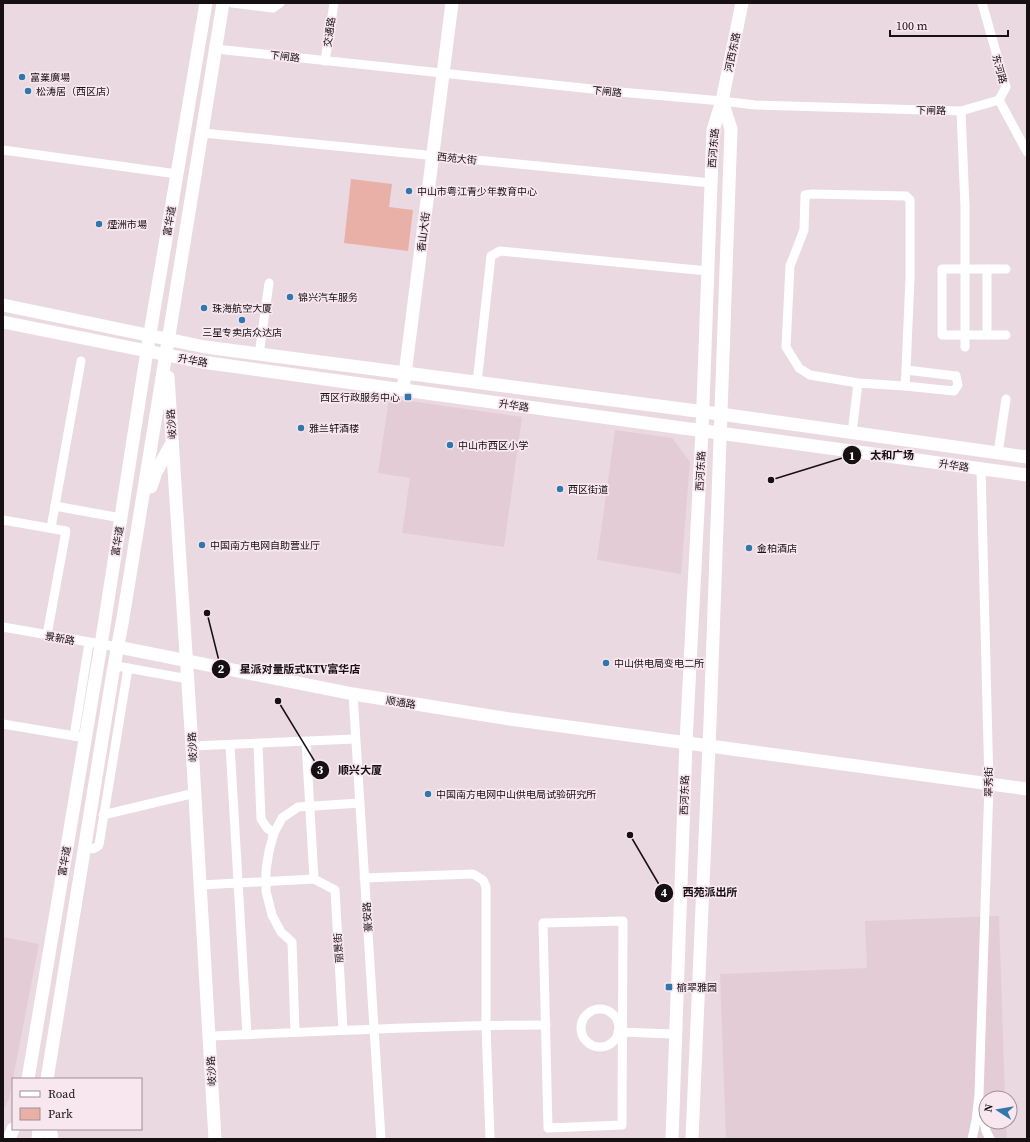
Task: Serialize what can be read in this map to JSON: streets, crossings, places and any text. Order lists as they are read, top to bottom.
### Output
{
  "streets": {
    "street": [
      "交通路",
      "河西东路",
      "下闸路",
      "东河路",
      "西河东路",
      "西苑大街",
      "富华道",
      "香山大街",
      "升华路",
      "岐沙路",
      "景新路",
      "顺通路",
      "翠秀街",
      "豪安路",
      "丽景街"
    ]
  },
  "crossings": [
    ["交通路", "下闸路"],
    ["河西东路", "下闸路"],
    ["河西东路", "西河东路"],
    ["下闸路", "东河路"],
    ["下闸路", "西河东路"],
    ["下闸路", "富华道"],
    ["下闸路", "香山大街"],
    ["西河东路", "西苑大街"],
    ["西河东路", "升华路"],
    ["西河东路", "顺通路"],
    ["西苑大街", "富华道"],
    ["西苑大街", "香山大街"],
    ["富华道", "升华路"],
    ["富华道", "岐沙路"],
    ["富华道", "景新路"],
    ["富华道", "顺通路"],
    ["香山大街", "升华路"],
    ["升华路", "岐沙路"],
    ["升华路", "翠秀街"],
    ["岐沙路", "顺通路"],
    ["景新路", "顺通路"],
    ["顺通路", "翠秀街"],
    ["顺通路", "豪安路"]
  ],
  "places": {
    "other": [
      "富業廣場",
      "松涛居（西区店）",
      "中山市粤江青少年教育中心",
      "煙洲市場",
      "锦兴汽车服务",
      "珠海航空大厦",
      "三星专卖店众达店",
      "雅兰轩酒楼",
      "中山市西区小学",
      "太和广场",
      "西区街道",
      "中国南方电网自助营业厅",
      "金柏酒店",
      "星派对量版式KTV富华店",
      "中山供电局变电二所",
      "顺兴大厦",
      "中国南方电网中山供电局试验研究所",
      "西苑派出所"
    ],
    "transit": ["西区行政服务中心", "榆翠雅园"]
  },
  "legend": ["Road", "Park"],
  "scale_bar": "100 m",
  "north": "left"
}
